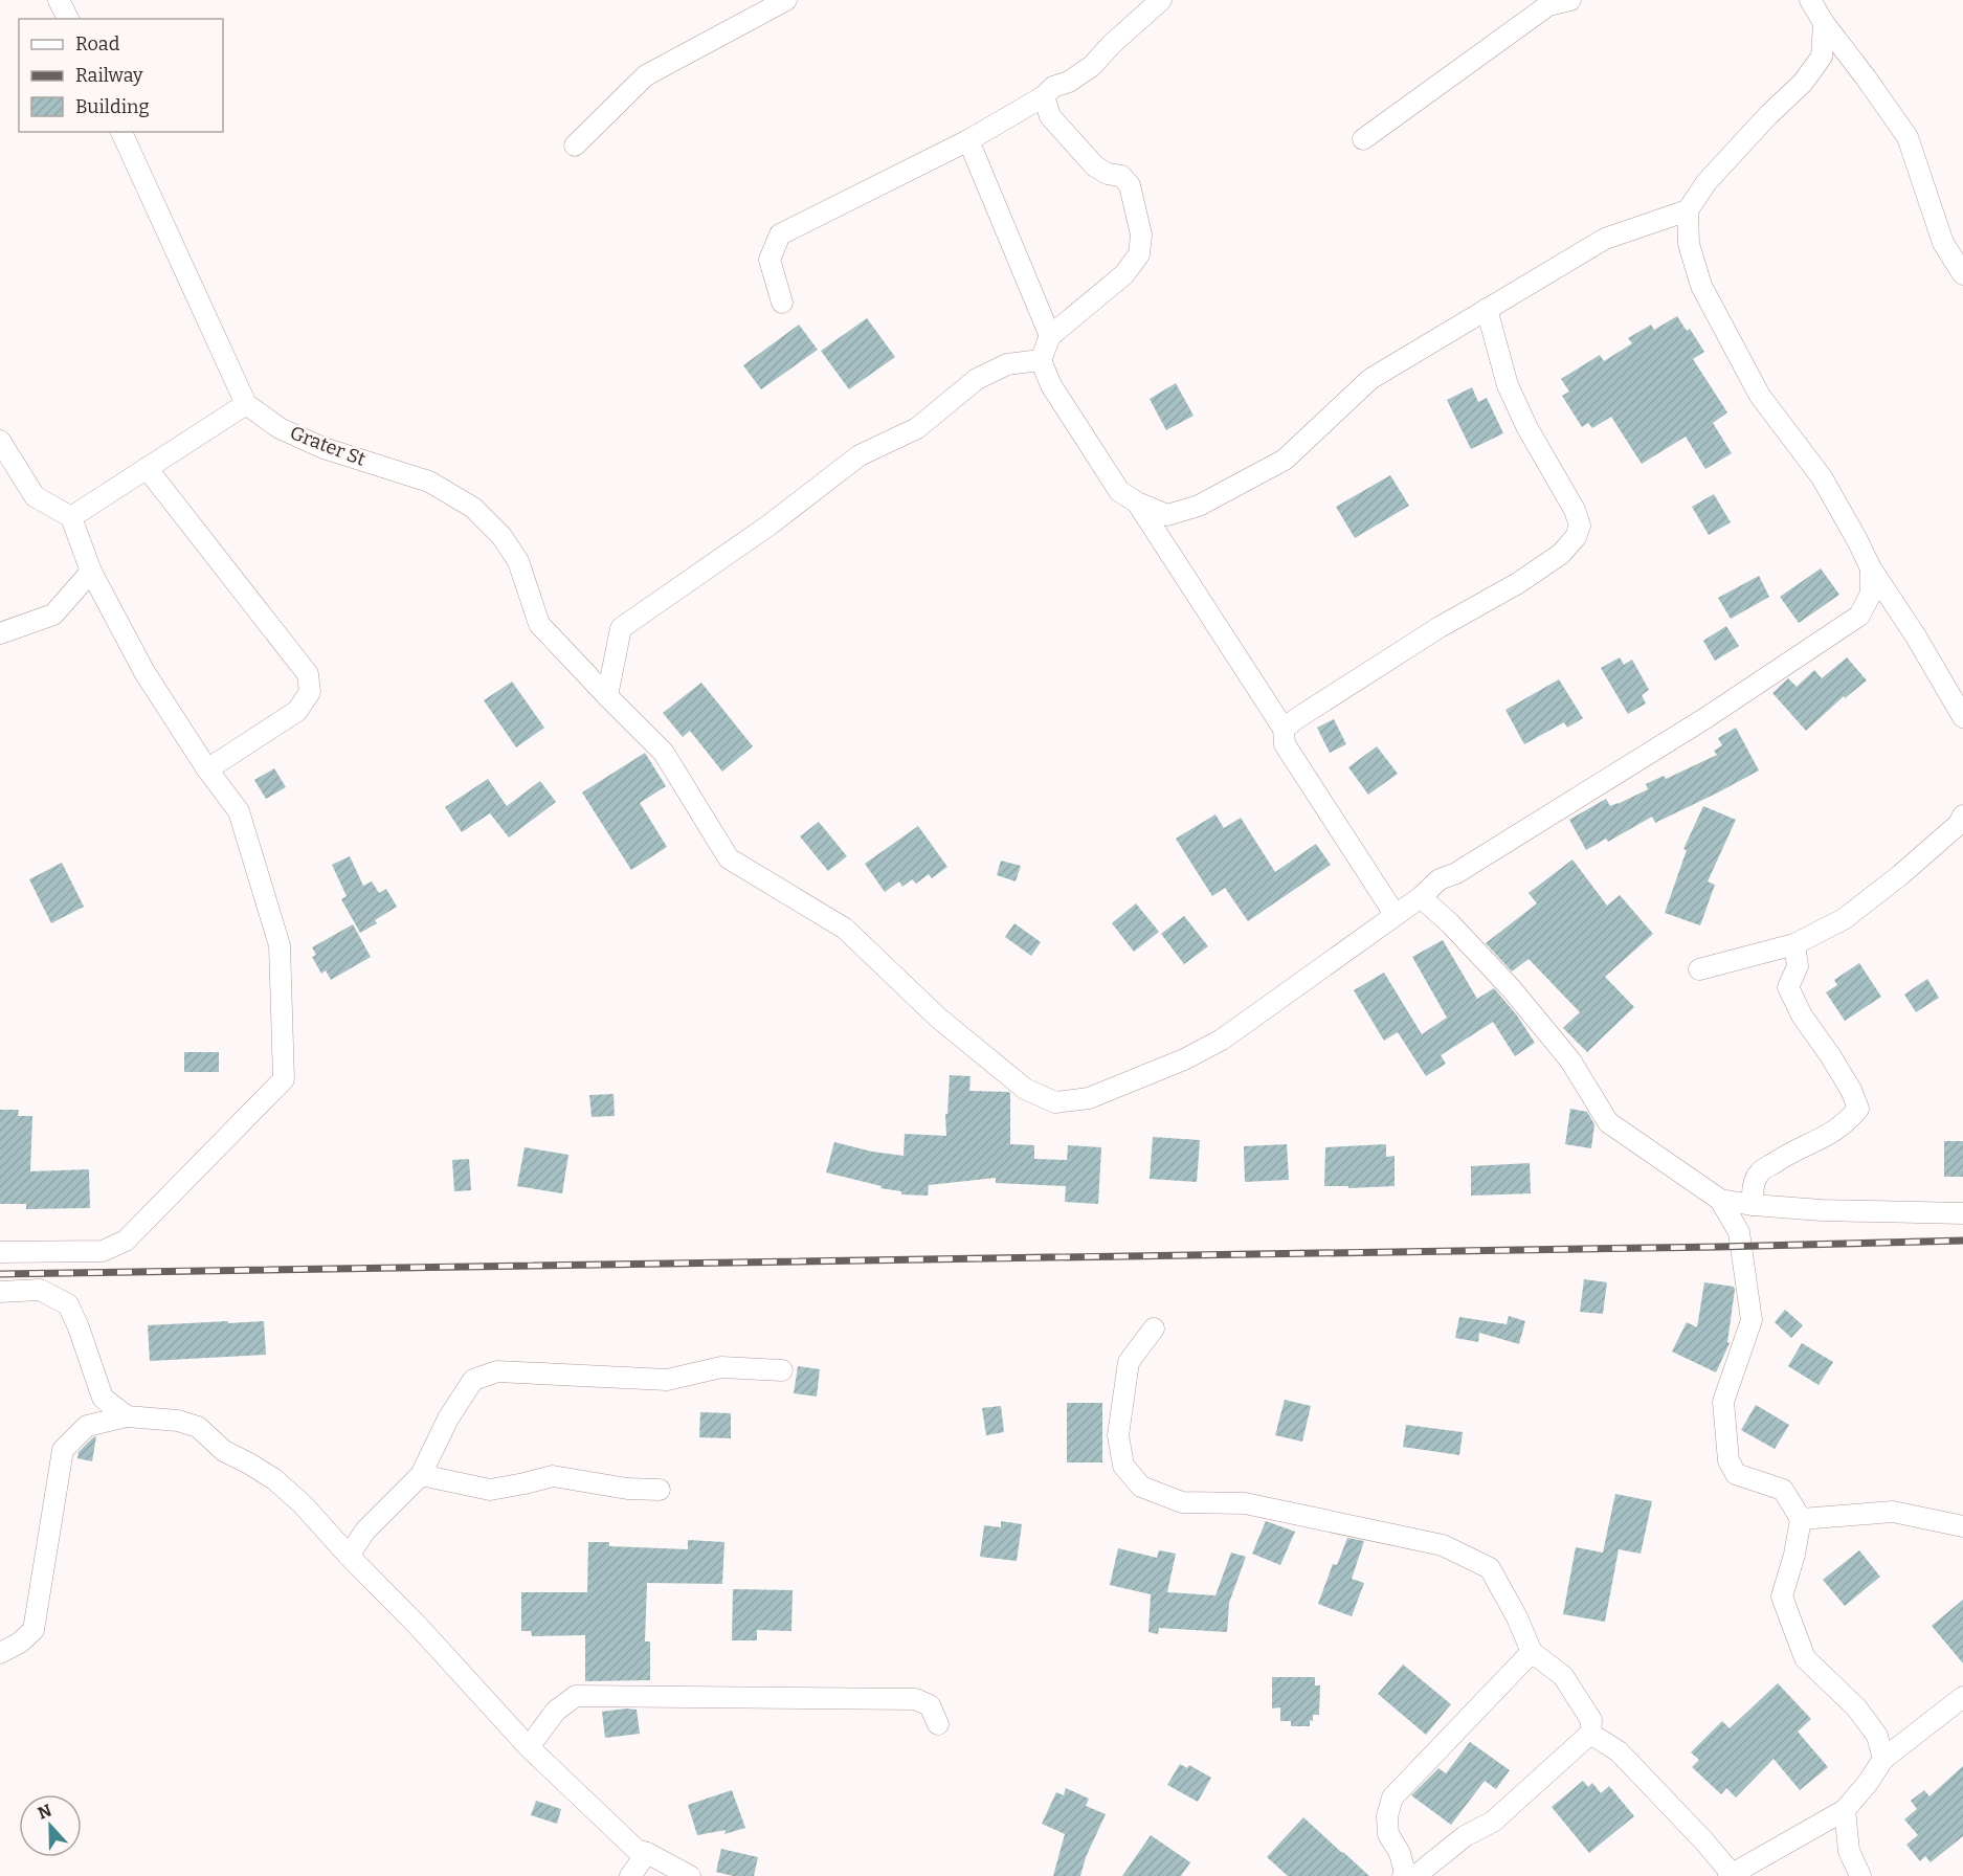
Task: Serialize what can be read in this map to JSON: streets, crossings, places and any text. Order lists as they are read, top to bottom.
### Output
{
  "streets": {
    "street": ["Grater St"]
  },
  "legend": ["Road", "Railway", "Building"],
  "north": "top"
}
